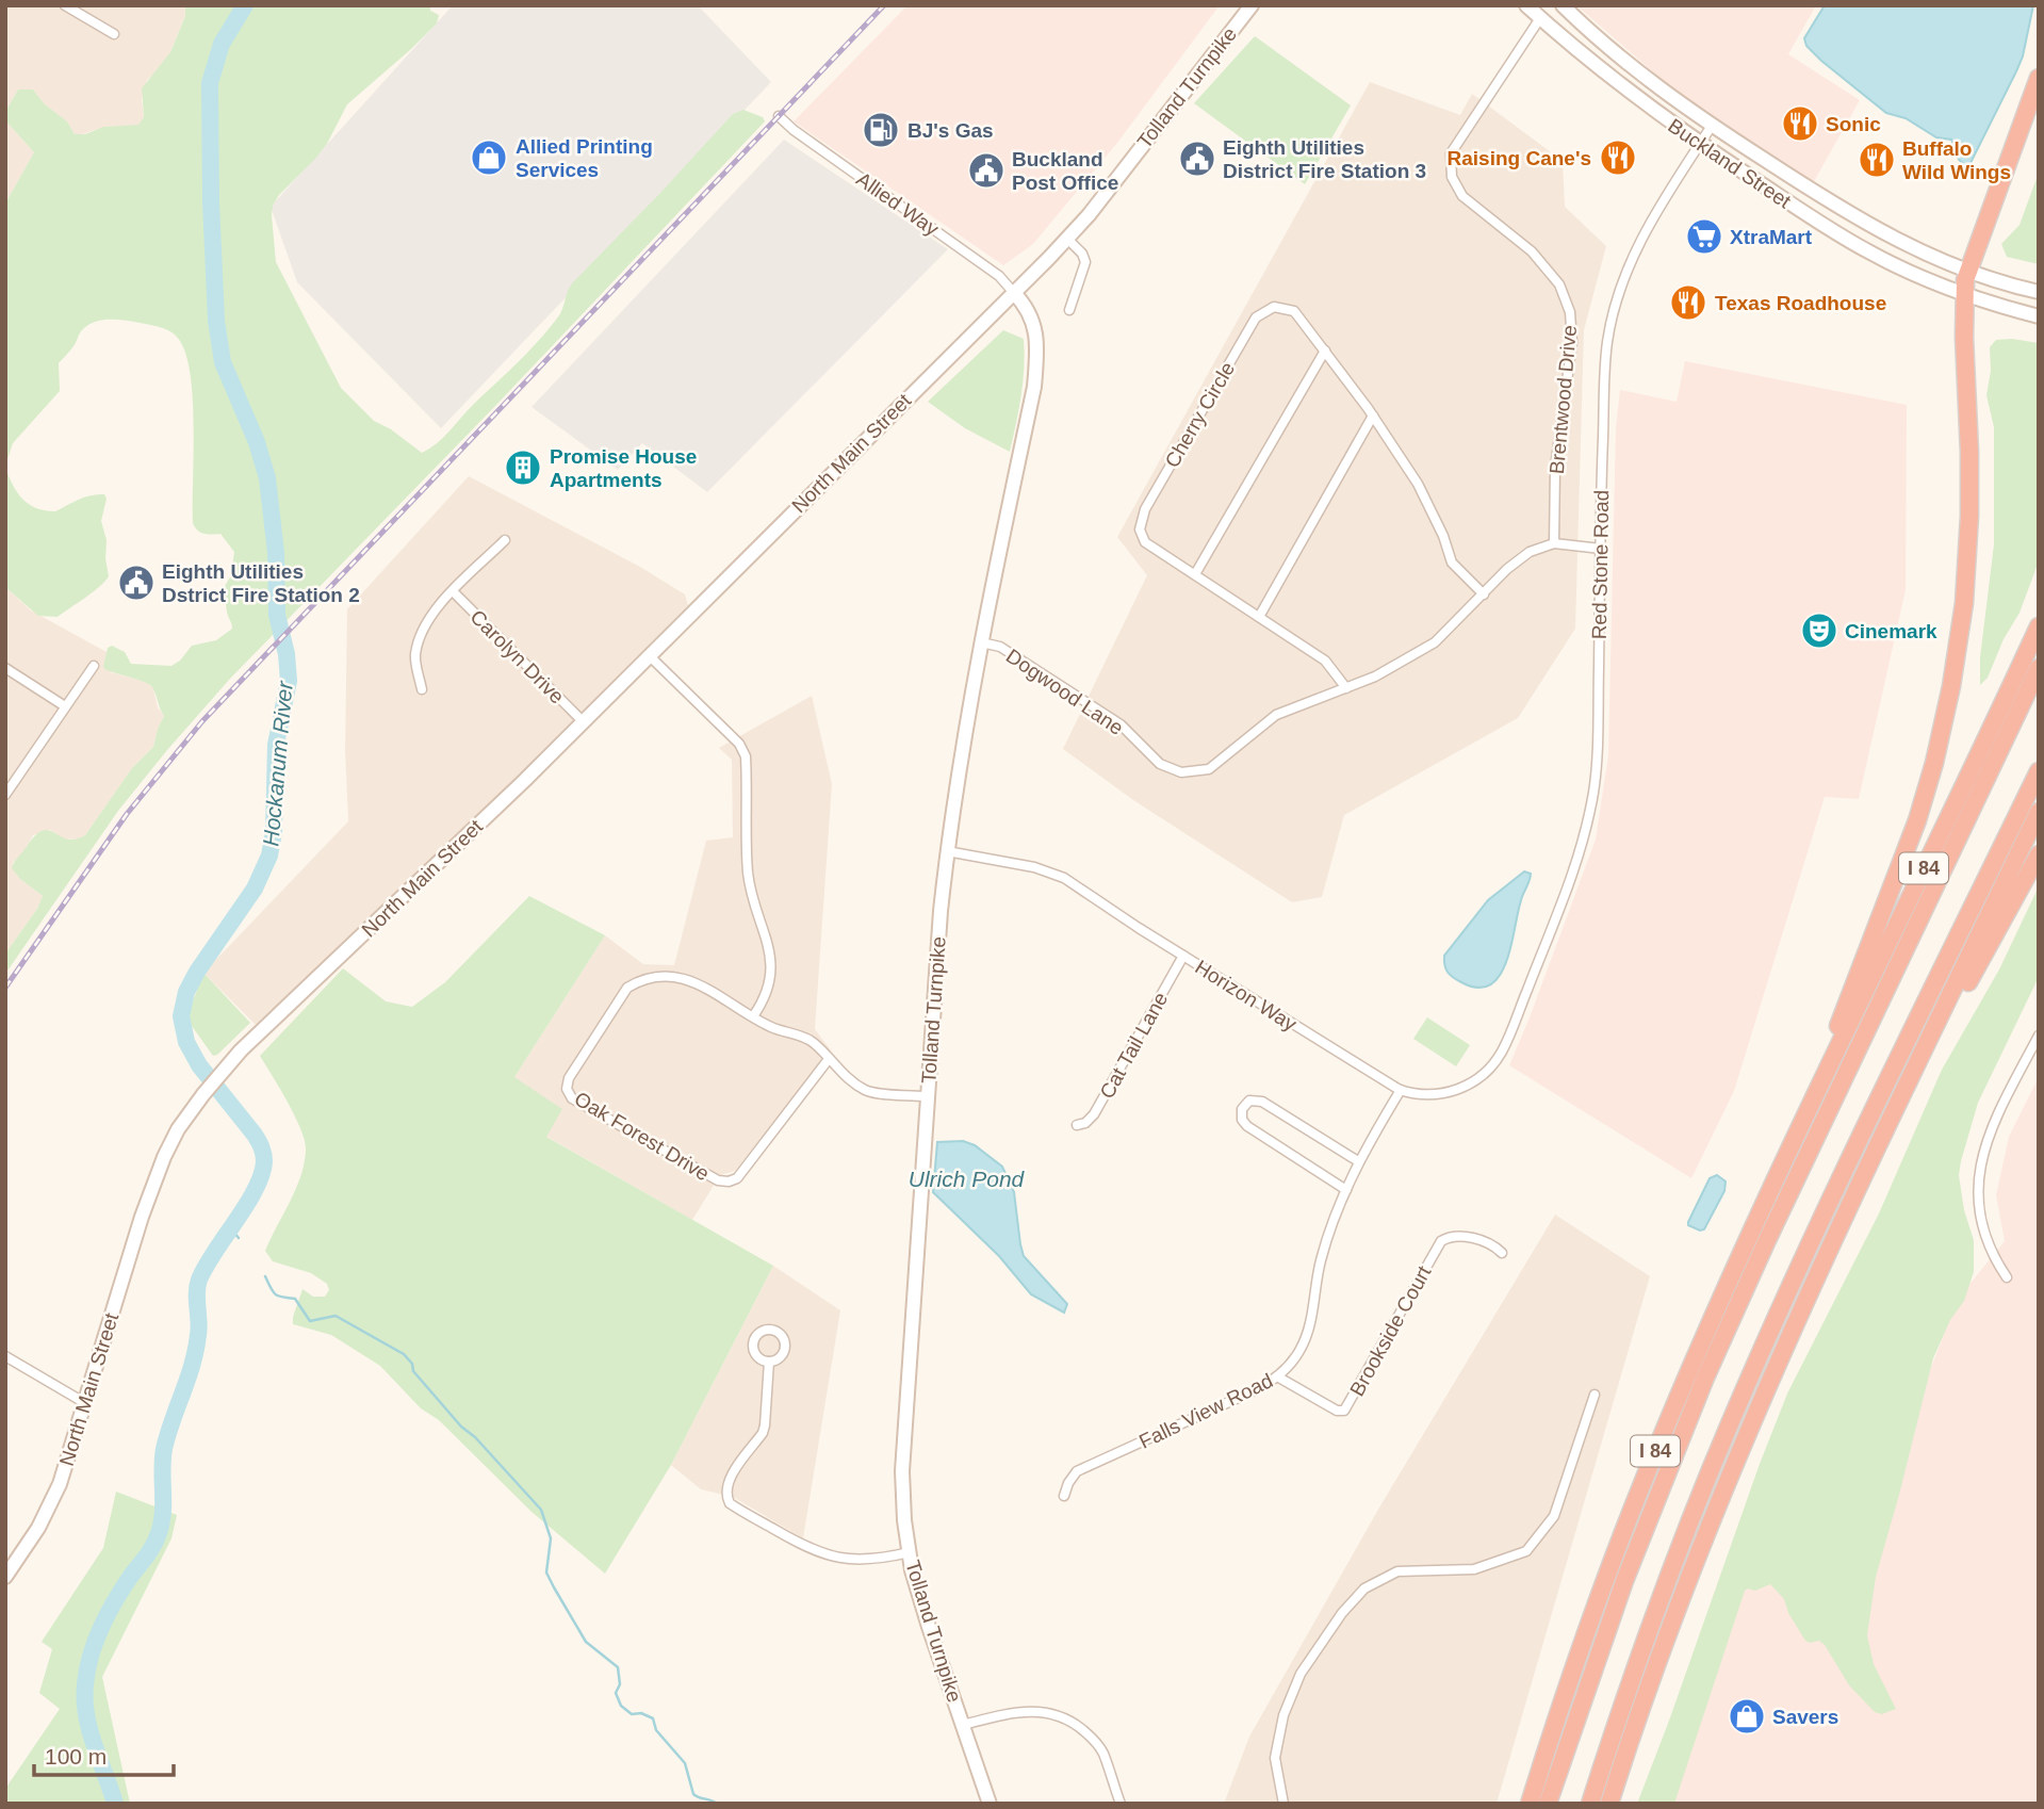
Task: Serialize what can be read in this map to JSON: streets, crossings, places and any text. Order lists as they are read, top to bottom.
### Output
{
  "streets": {
    "highway": ["I 84"],
    "main road": ["Tolland Turnpike", "Buckland Street", "North Main Street"],
    "street": [
      "Allied Way",
      "Brentwood Drive",
      "Cherry Circle",
      "Red Stone Road",
      "Carolyn Drive",
      "Dogwood Lane",
      "Horizon Way",
      "Cat Tail Lane",
      "Oak Forest Drive",
      "Brookside Court",
      "Falls View Road"
    ]
  },
  "crossings": [
    ["Tolland Turnpike", "Allied Way"],
    ["Tolland Turnpike", "North Main Street"],
    ["Tolland Turnpike", "Dogwood Lane"],
    ["Tolland Turnpike", "Horizon Way"],
    ["Tolland Turnpike", "Oak Forest Drive"],
    ["Buckland Street", "Brentwood Drive"],
    ["Buckland Street", "Red Stone Road"],
    ["Allied Way", "North Main Street"],
    ["Brentwood Drive", "Dogwood Lane"],
    ["Cherry Circle", "Dogwood Lane"],
    ["North Main Street", "Carolyn Drive"],
    ["Red Stone Road", "Horizon Way"],
    ["Horizon Way", "Cat Tail Lane"],
    ["Horizon Way", "Falls View Road"],
    ["Brookside Court", "Falls View Road"]
  ],
  "water": ["Hockanum River", "Ulrich Pond"],
  "places": {
    "restaurant": [
      "Sonic",
      "Raising Cane's",
      "Buffalo Wild Wings",
      "Texas Roadhouse"
    ],
    "fuel station": ["BJ's Gas"],
    "shop": ["Allied Printing Services", "Savers"],
    "public building": ["Eighth Utilities District Fire Station 3", "Buckland Post Office", "Eighth Utilities Dstrict Fire Station 2"],
    "supermarket": ["XtraMart"],
    "building": ["Promise House Apartments"],
    "theatre": ["Cinemark"]
  },
  "scale_bar": "100 m"
}
